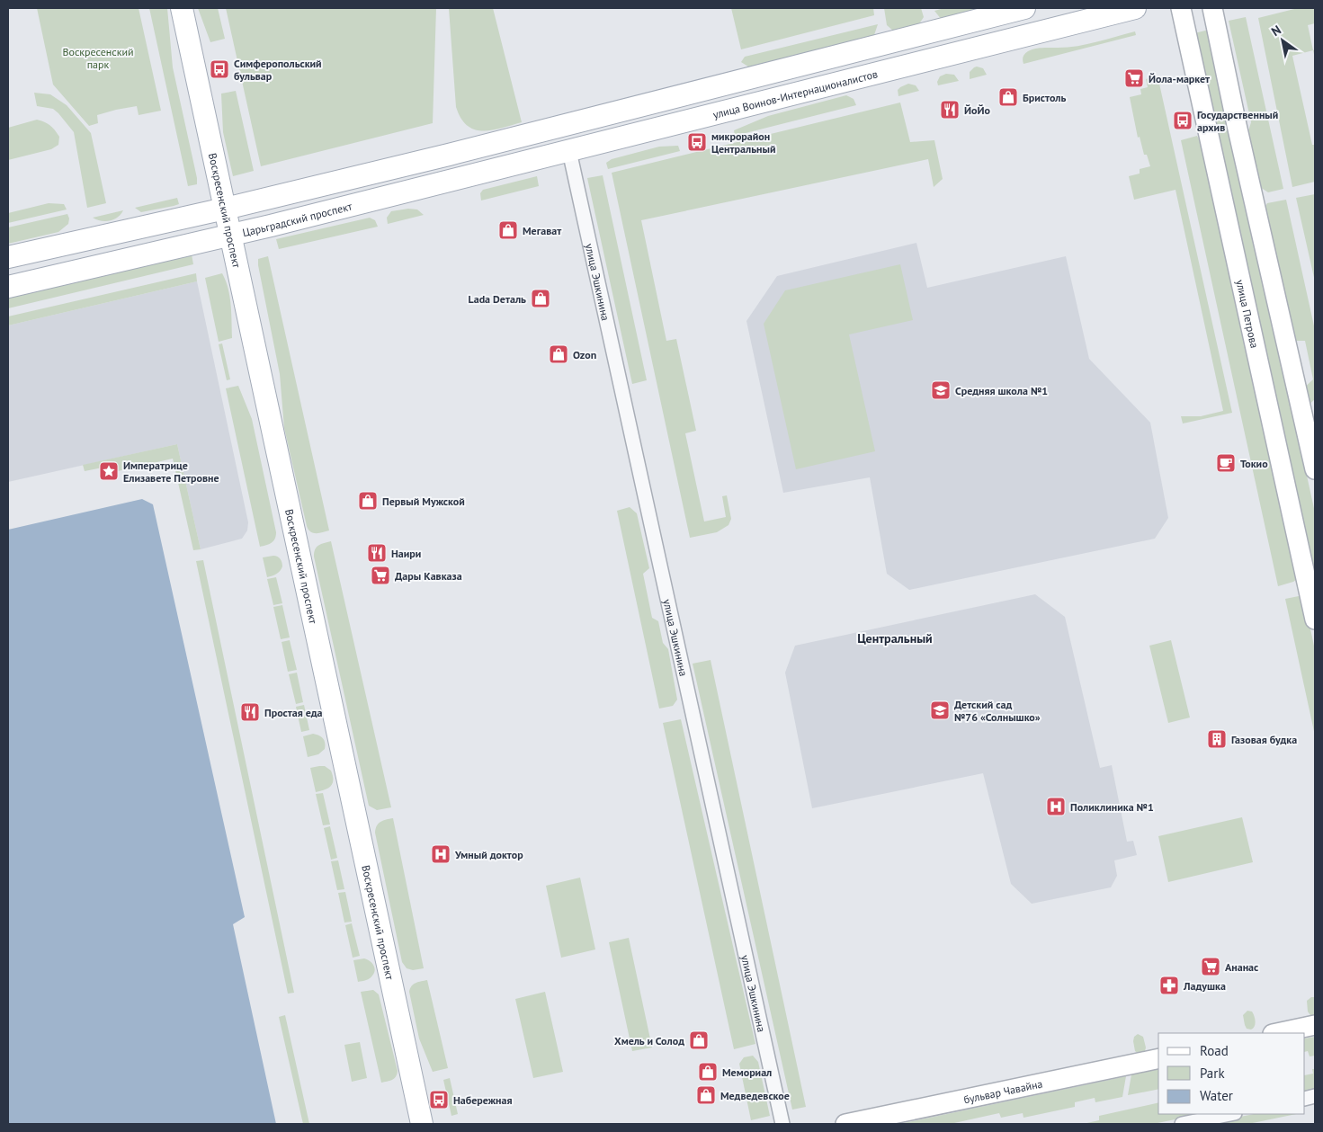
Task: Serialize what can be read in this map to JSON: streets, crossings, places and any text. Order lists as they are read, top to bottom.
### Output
{
  "streets": {
    "main road": [
      "улица Воинов-Интернационалистов",
      "Воскресенский проспект",
      "Царьградский проспект",
      "улица Петрова",
      "бульвар Чавайна"
    ],
    "street": ["улица Эшкинина"]
  },
  "crossings": [
    ["улица Воинов-Интернационалистов", "Царьградский проспект"],
    ["улица Воинов-Интернационалистов", "улица Эшкинина"],
    ["Воскресенский проспект", "Царьградский проспект"]
  ],
  "districts": ["Центральный"],
  "parks": ["Воскресенский парк"],
  "places": {
    "bus stop": [
      "Симферопольский бульвар",
      "Государственный архив",
      "микрорайон Центральный",
      "Набережная"
    ],
    "supermarket": ["Йола-маркет", "Дары Кавказа", "Ананас"],
    "shop": [
      "Бристоль",
      "Мегават",
      "Lada Dеталь",
      "Ozon",
      "Первый Мужской",
      "Хмель и Солод",
      "Мемориал",
      "Медведевское"
    ],
    "restaurant": ["ЙоЙо", "Наири", "Простая еда"],
    "school or university": ["Средняя школа №1", "Детский сад №76 «Солнышко»"],
    "cafe": ["Токио"],
    "place": ["Императрице Елизавете Петровне"],
    "building": ["Газовая будка"],
    "hospital": ["Поликлиника №1", "Умный доктор"],
    "pharmacy": ["Ладушка"]
  },
  "legend": ["Road", "Park", "Water"],
  "north": "top left"
}
